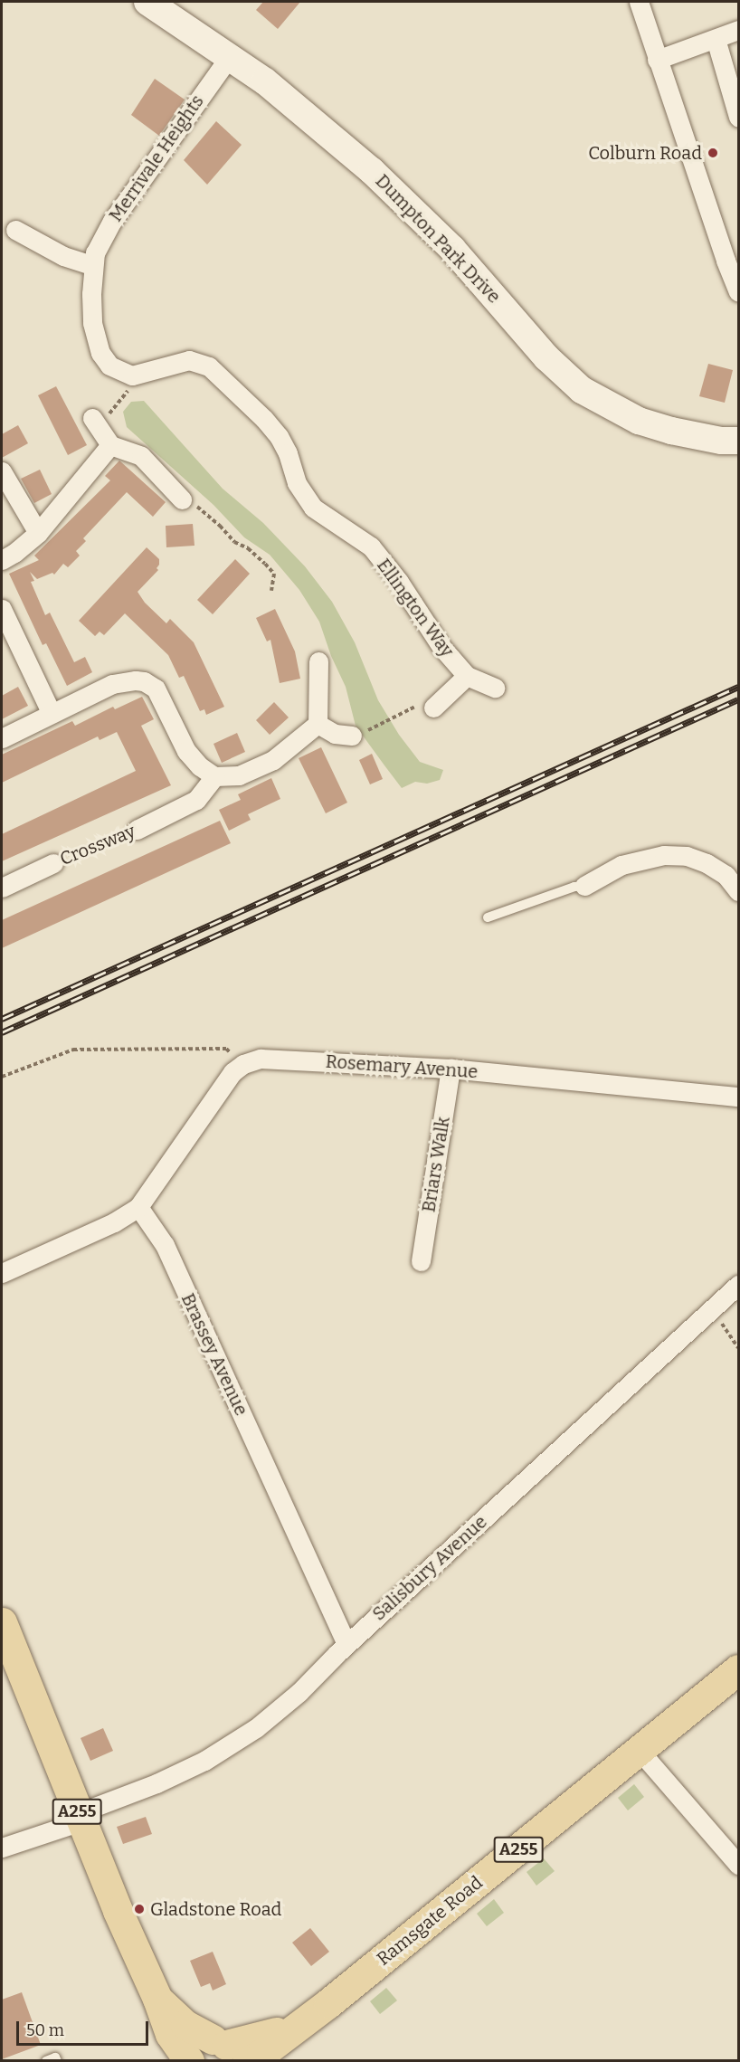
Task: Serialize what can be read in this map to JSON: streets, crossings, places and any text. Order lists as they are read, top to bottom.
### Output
{
  "streets": {
    "main road": ["A255", "Ramsgate Road"],
    "street": [
      "Merrivale Heights",
      "Dumpton Park Drive",
      "Ellington Way",
      "Crossway",
      "Rosemary Avenue",
      "Briars Walk",
      "Brassey Avenue",
      "Salisbury Avenue"
    ]
  },
  "crossings": [
    ["Merrivale Heights", "Dumpton Park Drive"],
    ["Merrivale Heights", "Ellington Way"],
    ["Rosemary Avenue", "Briars Walk"],
    ["Brassey Avenue", "Salisbury Avenue"],
    ["Salisbury Avenue", "A255"],
    ["A255", "Ramsgate Road"]
  ],
  "places": ["Colburn Road", "Gladstone Road"],
  "scale_bar": "50 m"
}
